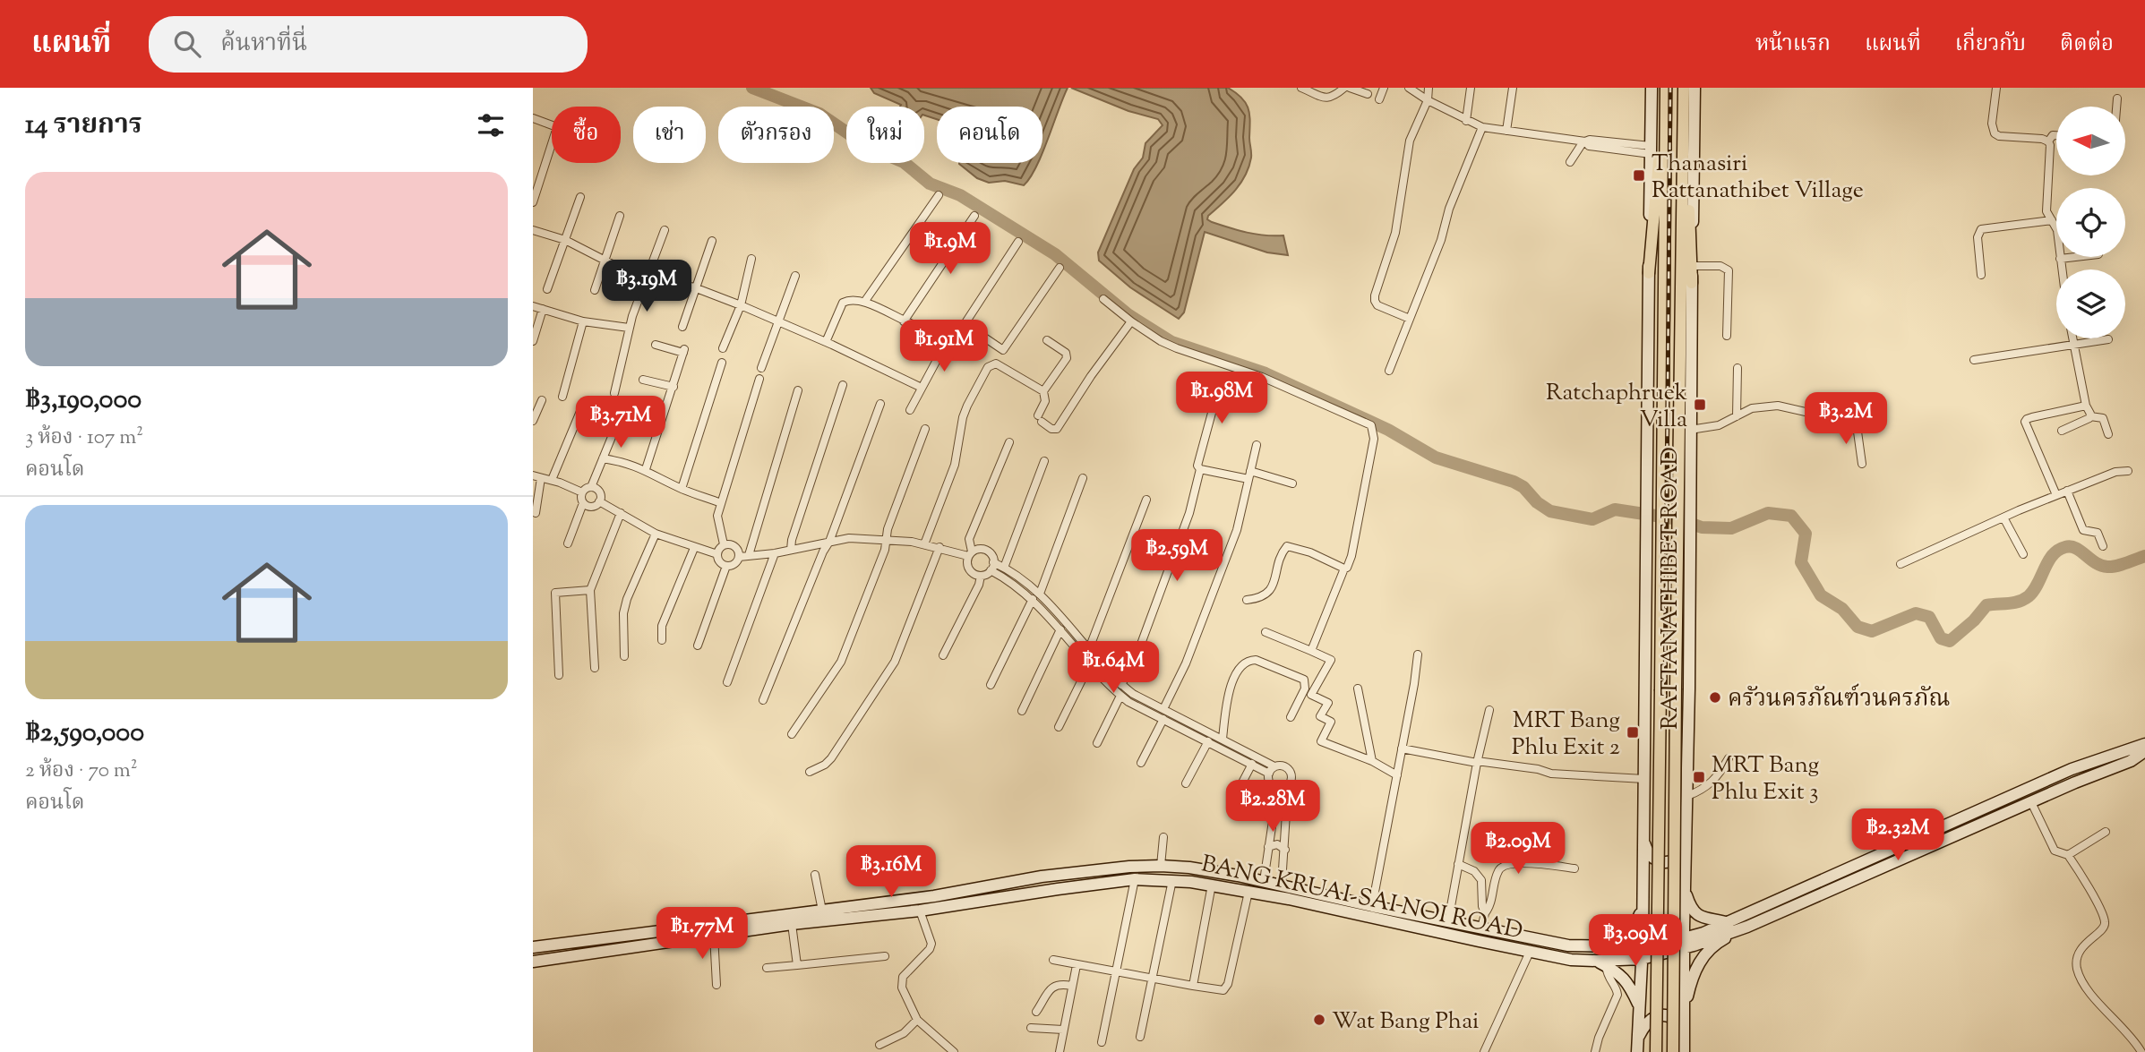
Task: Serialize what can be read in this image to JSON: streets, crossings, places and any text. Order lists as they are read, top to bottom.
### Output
{
  "streets": {
    "main road": ["RATTANATHIBET ROAD", "BANG KRUAI-SAI NOI ROAD"]
  },
  "crossings": [
    ["RATTANATHIBET ROAD", "BANG KRUAI-SAI NOI ROAD"]
  ],
  "places": {
    "transit": [
      "Thanasiri Rattanathibet Village",
      "Ratchaphruek Villa",
      "MRT Bang Phlu Exit 2",
      "MRT Bang Phlu Exit 3"
    ],
    "other": ["ครัวนครภัณฑ์วนครภัณ", "Wat Bang Phai"]
  },
  "north": "left",
  "page": {
    "header": "แผนที่",
    "search": "ค้นหาที่นี่",
    "nav": [
      "หน้าแรก",
      "แผนที่",
      "เกี่ยวกับ",
      "ติดต่อ"
    ],
    "heading": "14 รายการ",
    "chip": [
      "ซื้อ",
      "เช่า",
      "ตัวกรอง",
      "ใหม่",
      "คอนโด"
    ],
    "list": [
      {
        "name": "฿3,190,000",
        "note": "3 ห้อง · 107 m² · คอนโด"
      },
      {
        "name": "฿2,590,000",
        "note": "2 ห้อง · 70 m² · คอนโด"
      }
    ],
    "price": [
      "฿1.9M",
      "฿3.19M",
      "฿1.91M",
      "฿1.98M",
      "฿3.2M",
      "฿3.71M",
      "฿2.59M",
      "฿1.64M",
      "฿2.28M",
      "฿2.32M",
      "฿2.09M",
      "฿3.16M",
      "฿1.77M",
      "฿3.09M"
    ]
  }
}
